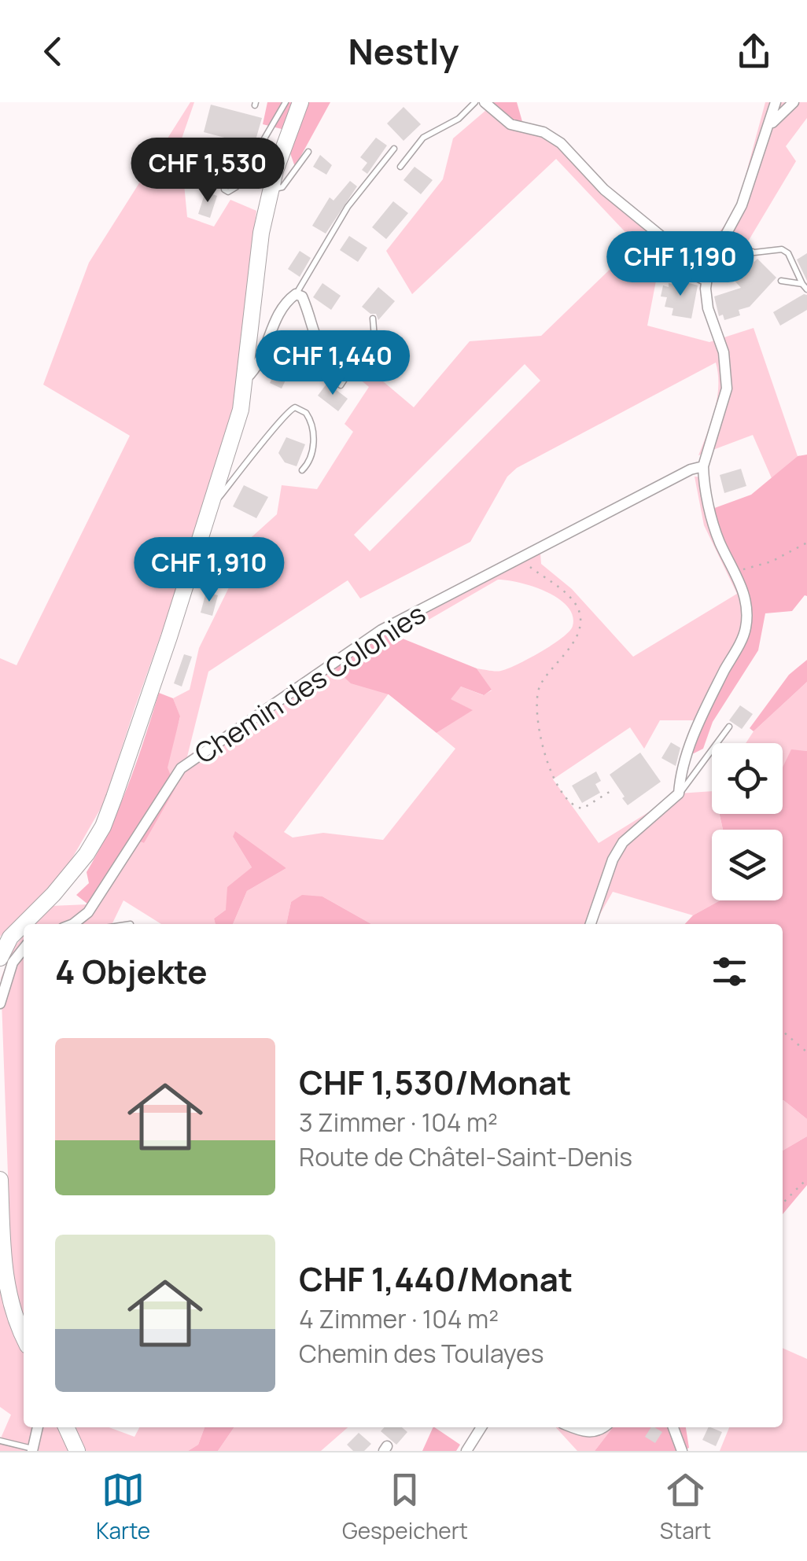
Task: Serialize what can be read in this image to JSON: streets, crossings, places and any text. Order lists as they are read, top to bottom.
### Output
{
  "streets": {
    "street": ["Chemin des Colonies"]
  },
  "page": {
    "header": "Nestly",
    "price": [
      "CHF 1,530",
      "CHF 1,190",
      "CHF 1,440",
      "CHF 1,910"
    ],
    "heading": "4 Objekte",
    "list": [
      {
        "name": "CHF 1,530/Monat",
        "note": "3 Zimmer · 104 m² · Route de Châtel-Saint-Denis"
      },
      {
        "name": "CHF 1,440/Monat",
        "note": "4 Zimmer · 104 m² · Chemin des Toulayes"
      }
    ],
    "tabs": ["Karte", "Gespeichert", "Start"]
  }
}
